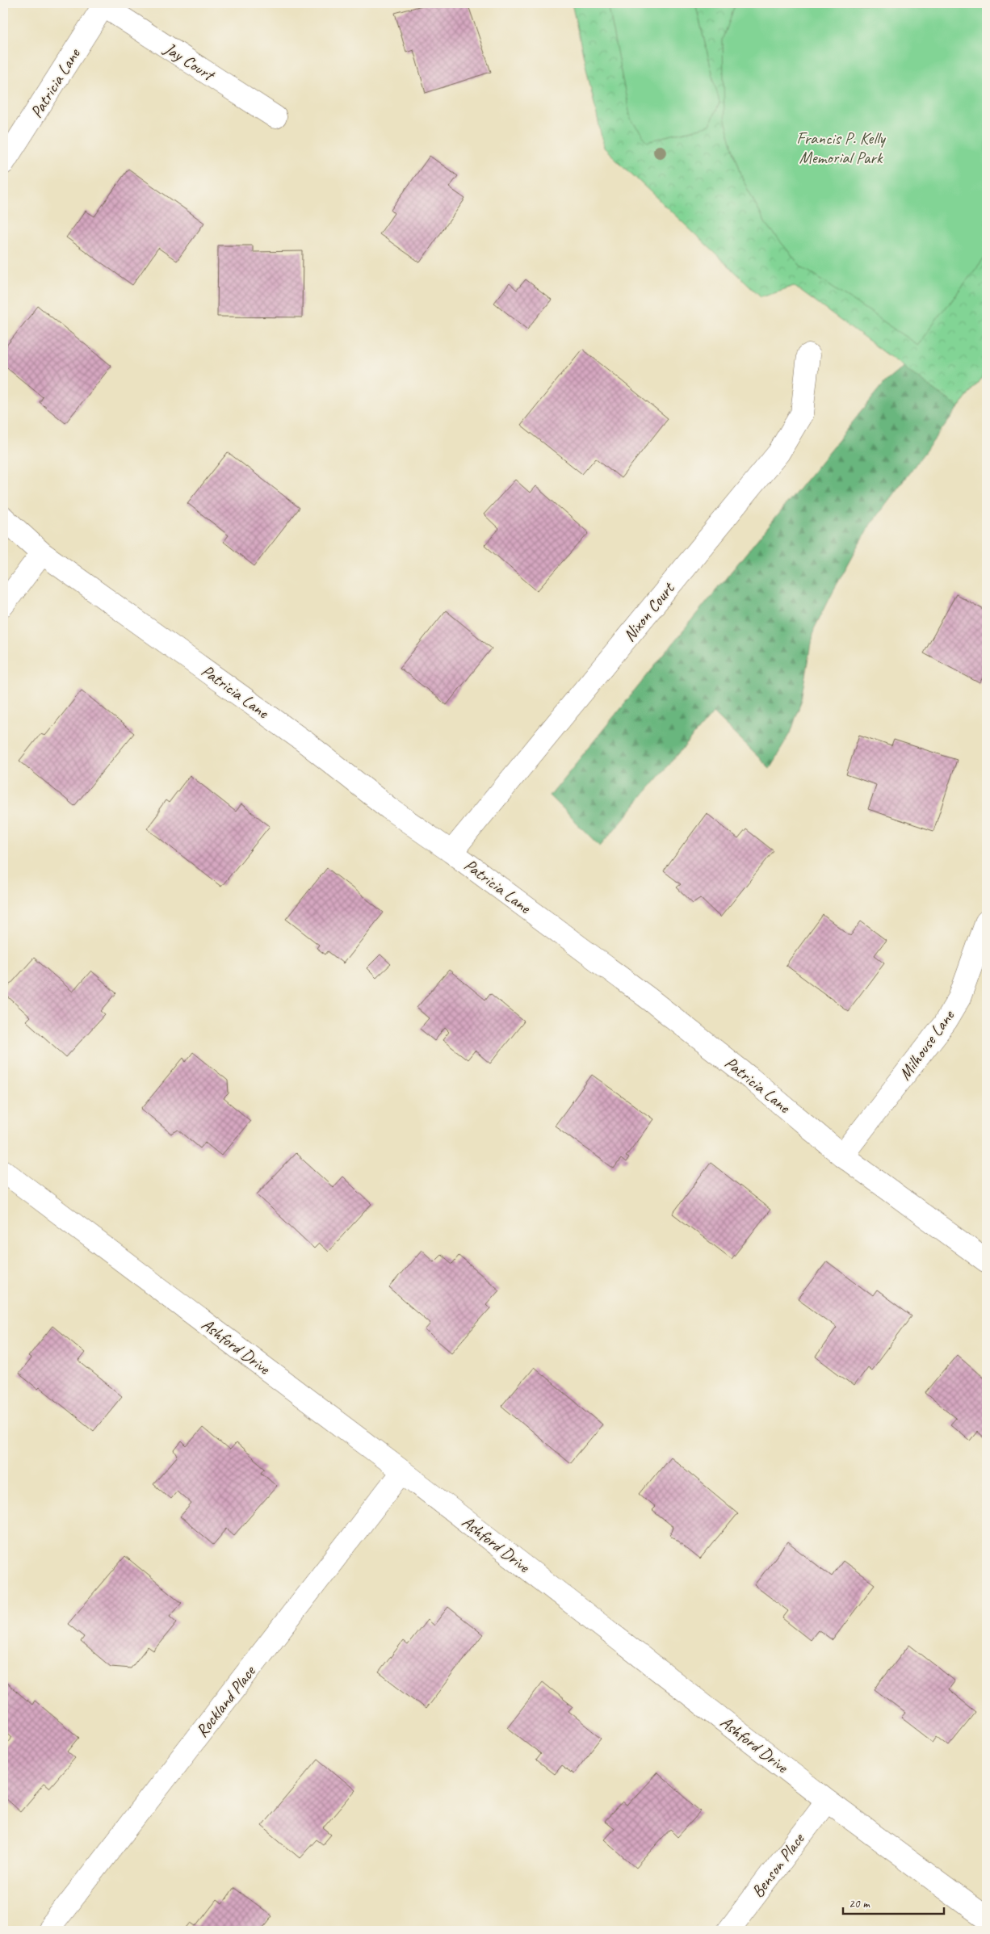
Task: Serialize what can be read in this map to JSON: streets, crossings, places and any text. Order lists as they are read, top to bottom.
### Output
{
  "streets": {
    "street": [
      "Jay Court",
      "Patricia Lane",
      "Nixon Court",
      "Milhouse Lane",
      "Ashford Drive",
      "Rockland Place",
      "Benson Place"
    ]
  },
  "crossings": [
    ["Jay Court", "Patricia Lane"],
    ["Patricia Lane", "Nixon Court"],
    ["Patricia Lane", "Milhouse Lane"],
    ["Ashford Drive", "Rockland Place"],
    ["Ashford Drive", "Benson Place"]
  ],
  "parks": ["Francis P. Kelly Memorial Park"],
  "scale_bar": "20 m"
}
